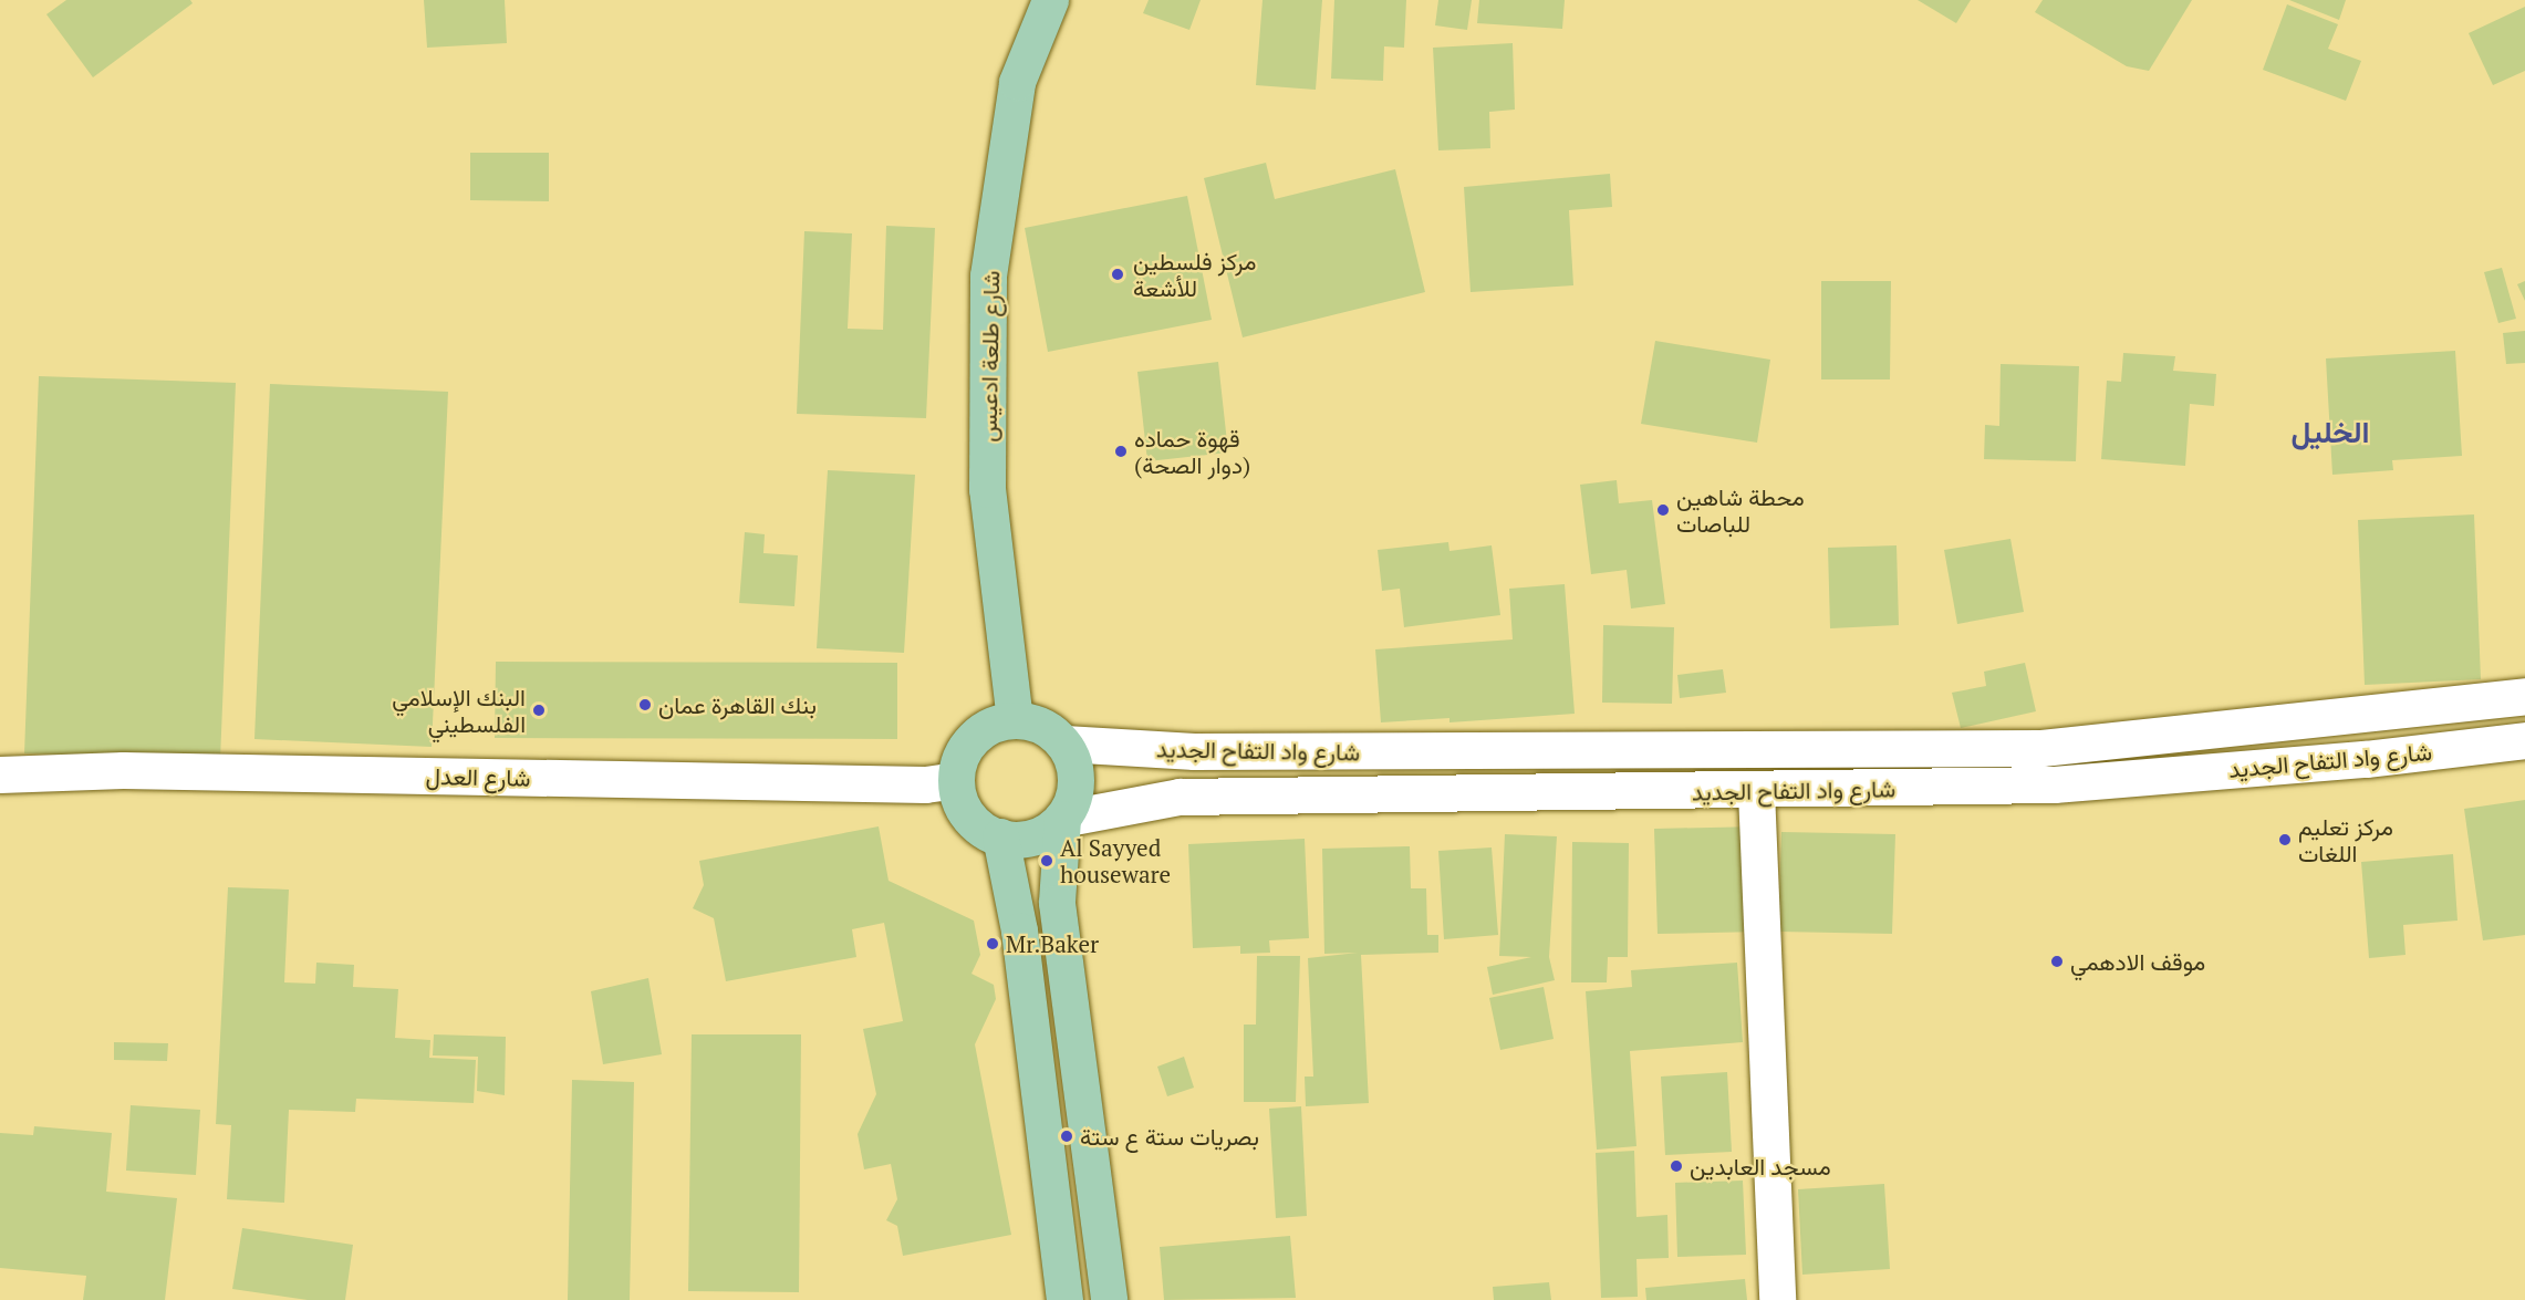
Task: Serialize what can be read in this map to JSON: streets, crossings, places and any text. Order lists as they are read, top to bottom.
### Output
{
  "streets": {
    "main road": ["شارع طلعة ادعيس"],
    "street": ["شارع واد التفاح الجديد", "شارع العدل"]
  },
  "crossings": [
    ["شارع طلعة ادعيس", "شارع واد التفاح الجديد"],
    ["شارع طلعة ادعيس", "شارع العدل"],
    ["شارع واد التفاح الجديد", "شارع العدل"]
  ],
  "districts": ["الخليل"],
  "places": [
    "مركز فلسطين للأشعة",
    "قهوة حماده (دوار الصحة)",
    "محطة شاهين للباصات",
    "بنك القاهرة عمان",
    "البنك الإسلامي الفلسطيني",
    "مركز تعليم اللغات",
    "Al Sayyed houseware",
    "Mr.Baker",
    "موقف الادهمي",
    "بصريات ستة ع ستة",
    "مسجد العابدين"
  ]
}
